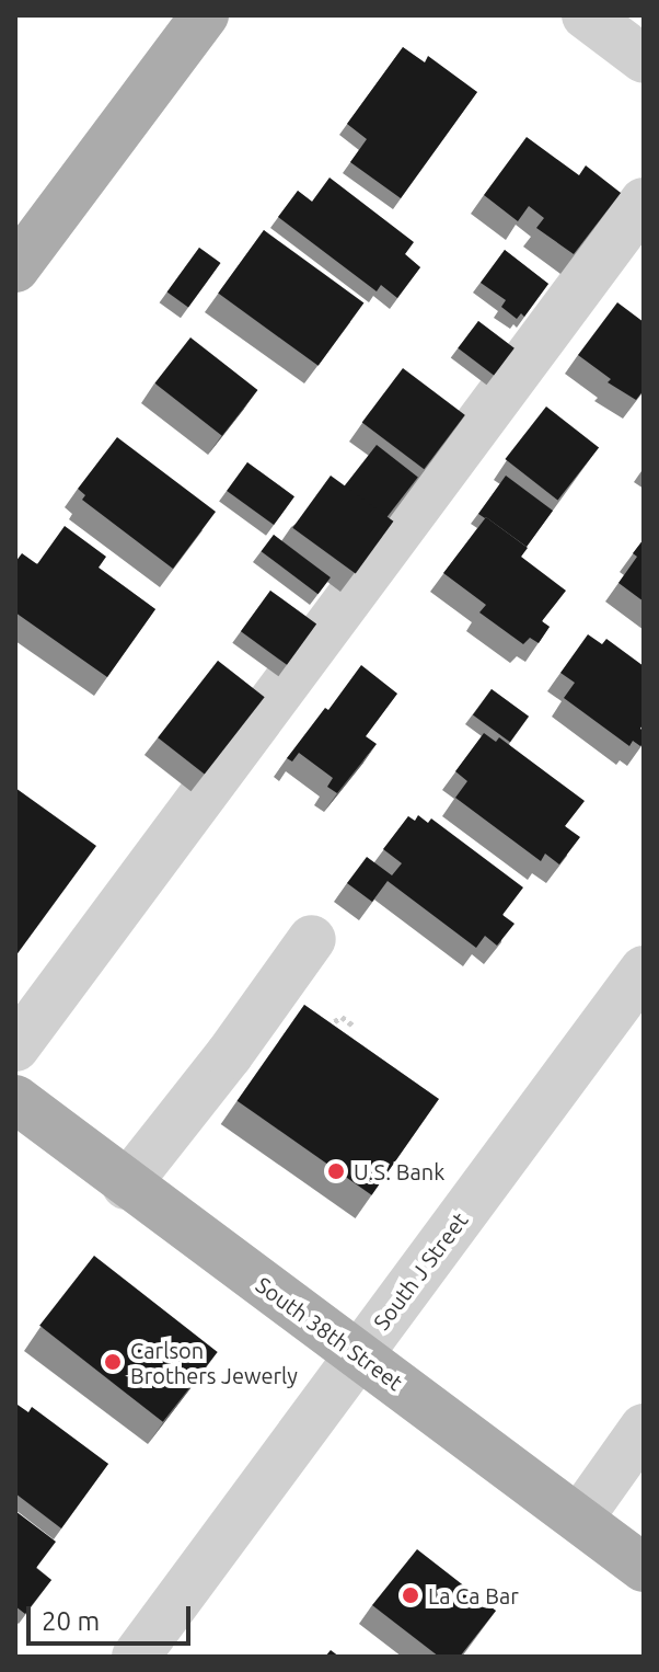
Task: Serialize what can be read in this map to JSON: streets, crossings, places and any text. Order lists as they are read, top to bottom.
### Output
{
  "streets": {
    "main road": ["South 38th Street"],
    "street": ["South J Street"]
  },
  "crossings": [
    ["South J Street", "South 38th Street"]
  ],
  "places": ["U.S. Bank", "Carlson Brothers Jewerly", "La Ca Bar"],
  "scale_bar": "20 m"
}
